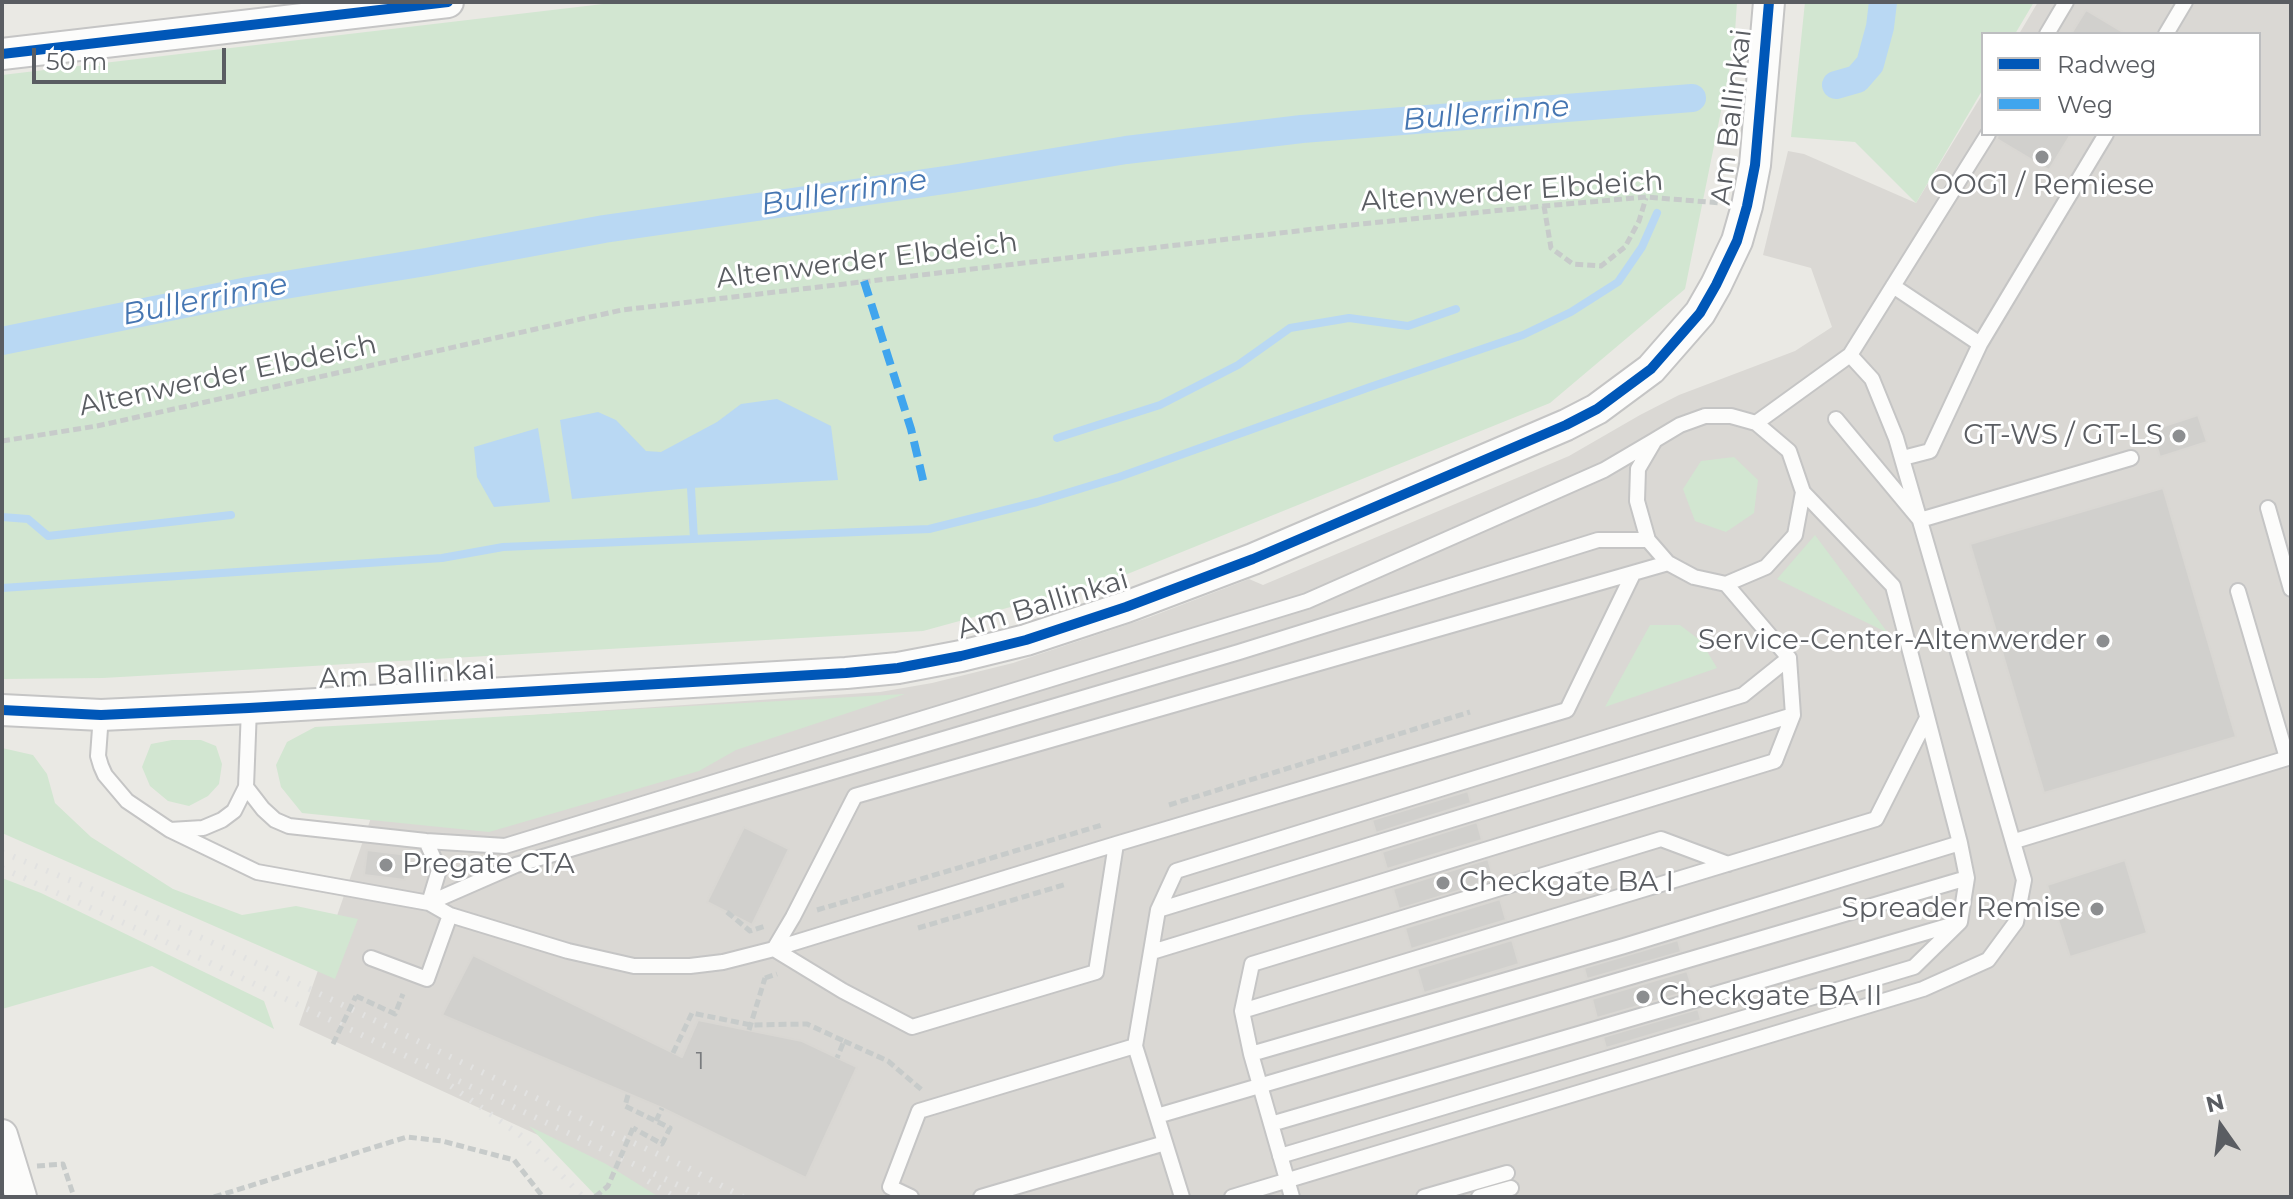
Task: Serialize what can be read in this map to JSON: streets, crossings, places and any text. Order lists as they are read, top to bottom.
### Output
{
  "streets": {
    "street": ["Am Ballinkai"],
    "path": ["Altenwerder Elbdeich"]
  },
  "crossings": [
    ["Am Ballinkai", "Altenwerder Elbdeich"]
  ],
  "water": ["Bullerrinne"],
  "places": [
    "OOG1 / Remiese",
    "GT-WS / GT-LS",
    "Service-Center-Altenwerder",
    "Pregate CTA",
    "Checkgate BA I",
    "Spreader Remise",
    "Checkgate BA II"
  ],
  "house_numbers": ["1"],
  "legend": ["Radweg", "Weg"],
  "scale_bar": "50 m",
  "north": "top"
}
